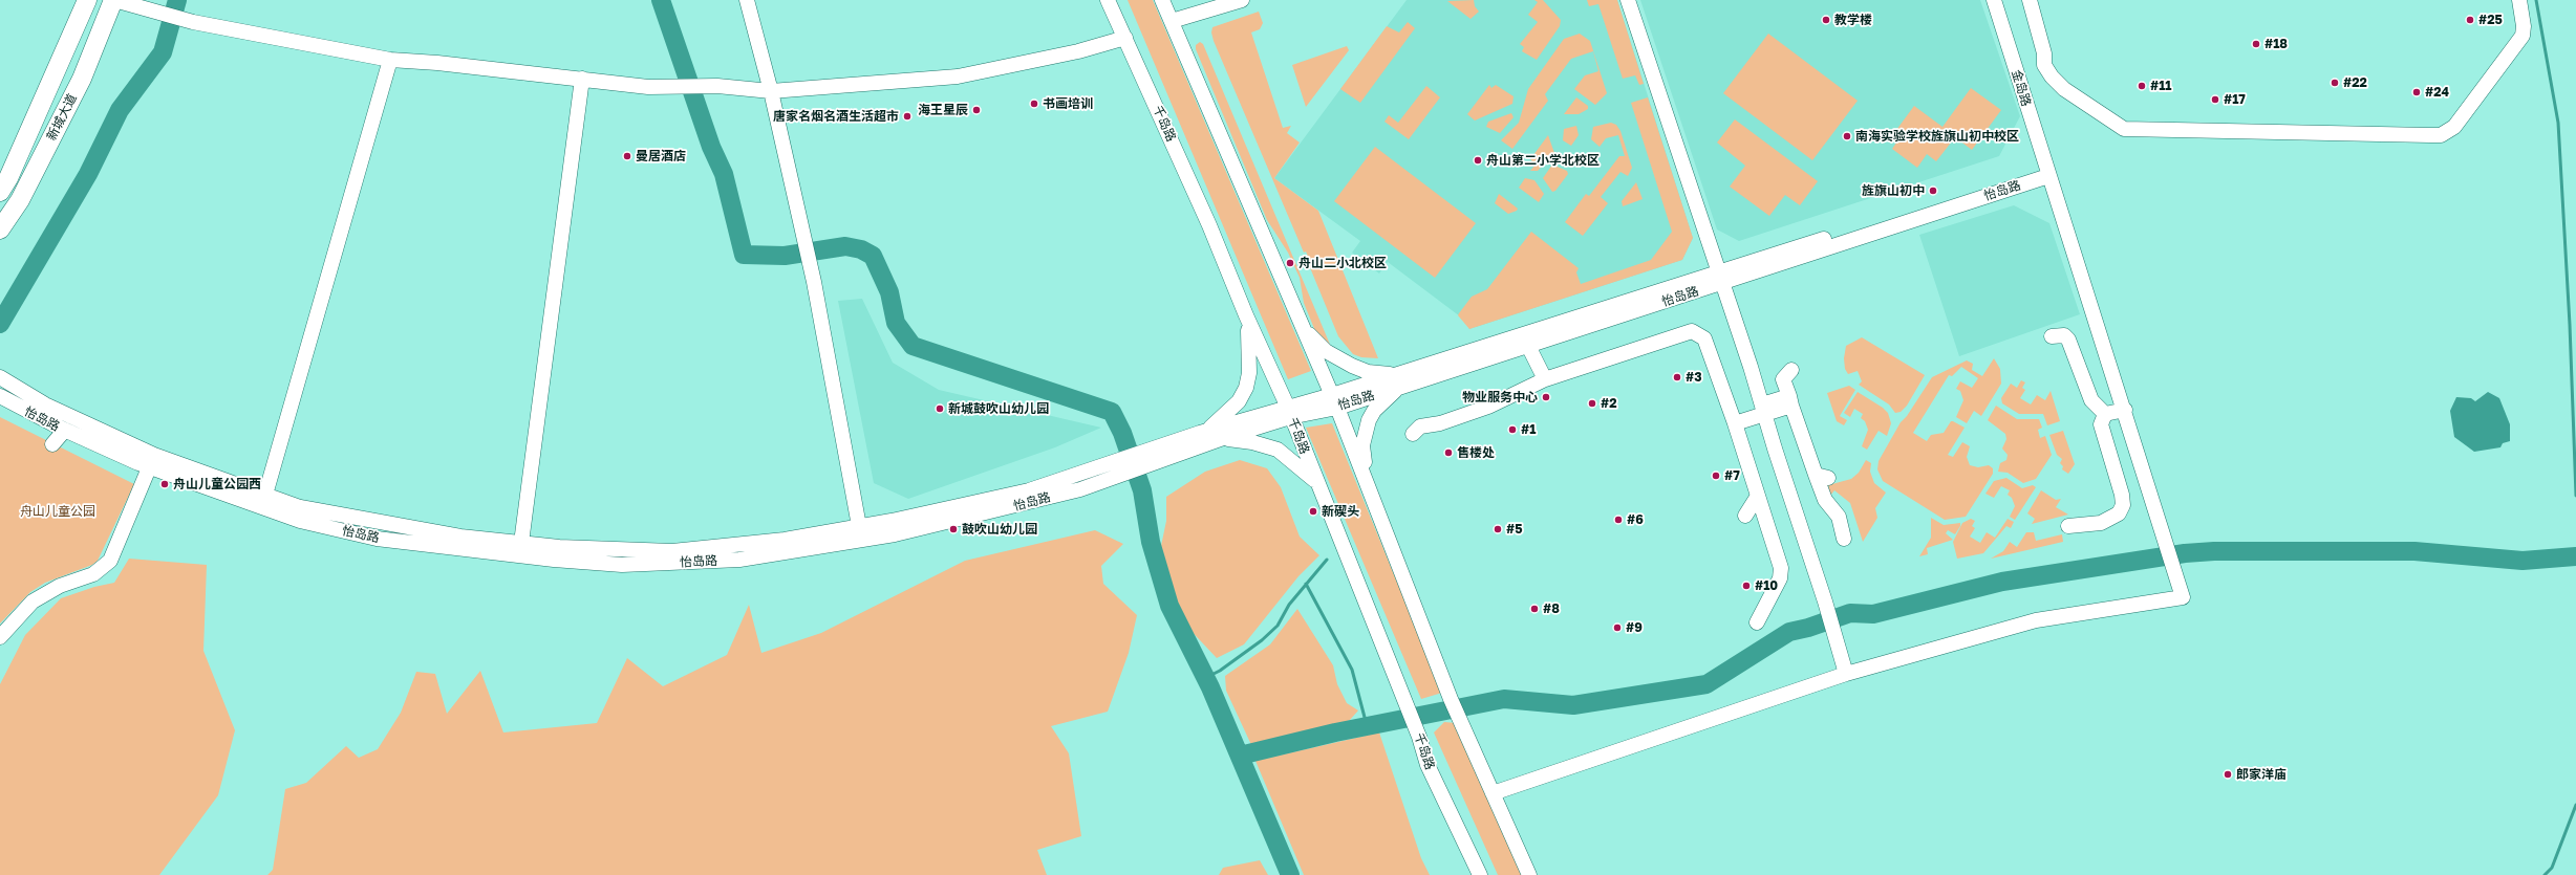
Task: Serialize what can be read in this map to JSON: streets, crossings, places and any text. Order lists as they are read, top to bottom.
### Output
{
  "streets": {
    "main road": ["新城大道"],
    "street": ["金岛路", "千岛路", "怡岛路"]
  },
  "crossings": [
    ["千岛路", "怡岛路"]
  ],
  "parks": ["舟山儿童公园"],
  "places": [
    "教学楼",
    "#25",
    "#18",
    "#22",
    "#11",
    "#24",
    "#17",
    "书画培训",
    "海王星辰",
    "唐家名烟名酒生活超市",
    "南海实验学校旌旗山初中校区",
    "曼居酒店",
    "舟山第二小学北校区",
    "旌旗山初中",
    "舟山二小北校区",
    "#3",
    "物业服务中心",
    "#2",
    "新城鼓吹山幼儿园",
    "#1",
    "售楼处",
    "#7",
    "舟山儿童公园西",
    "新碶头",
    "#6",
    "鼓吹山幼儿园",
    "#5",
    "#10",
    "#8",
    "#9",
    "郎家洋庙"
  ]
}
